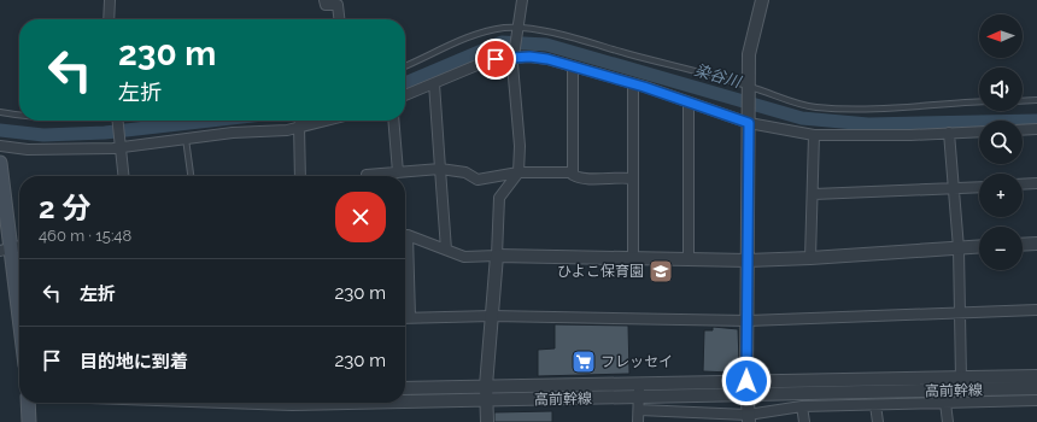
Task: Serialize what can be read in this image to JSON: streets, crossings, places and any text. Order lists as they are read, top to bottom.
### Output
{
  "streets": {
    "street": ["高前幹線"]
  },
  "water": ["染谷川"],
  "places": {
    "school or university": ["ひよこ保育園"],
    "supermarket": ["フレッセイ"]
  },
  "north": "left",
  "page": {
    "map_buttons": ["+", "−"],
    "turn": ["230 m", "左折"],
    "heading": ["2 分", "460 m · 15:48"],
    "list": [
      {
        "name": "左折",
        "value": "230 m"
      },
      {
        "name": "目的地に到着",
        "value": "230 m"
      }
    ]
  }
}
